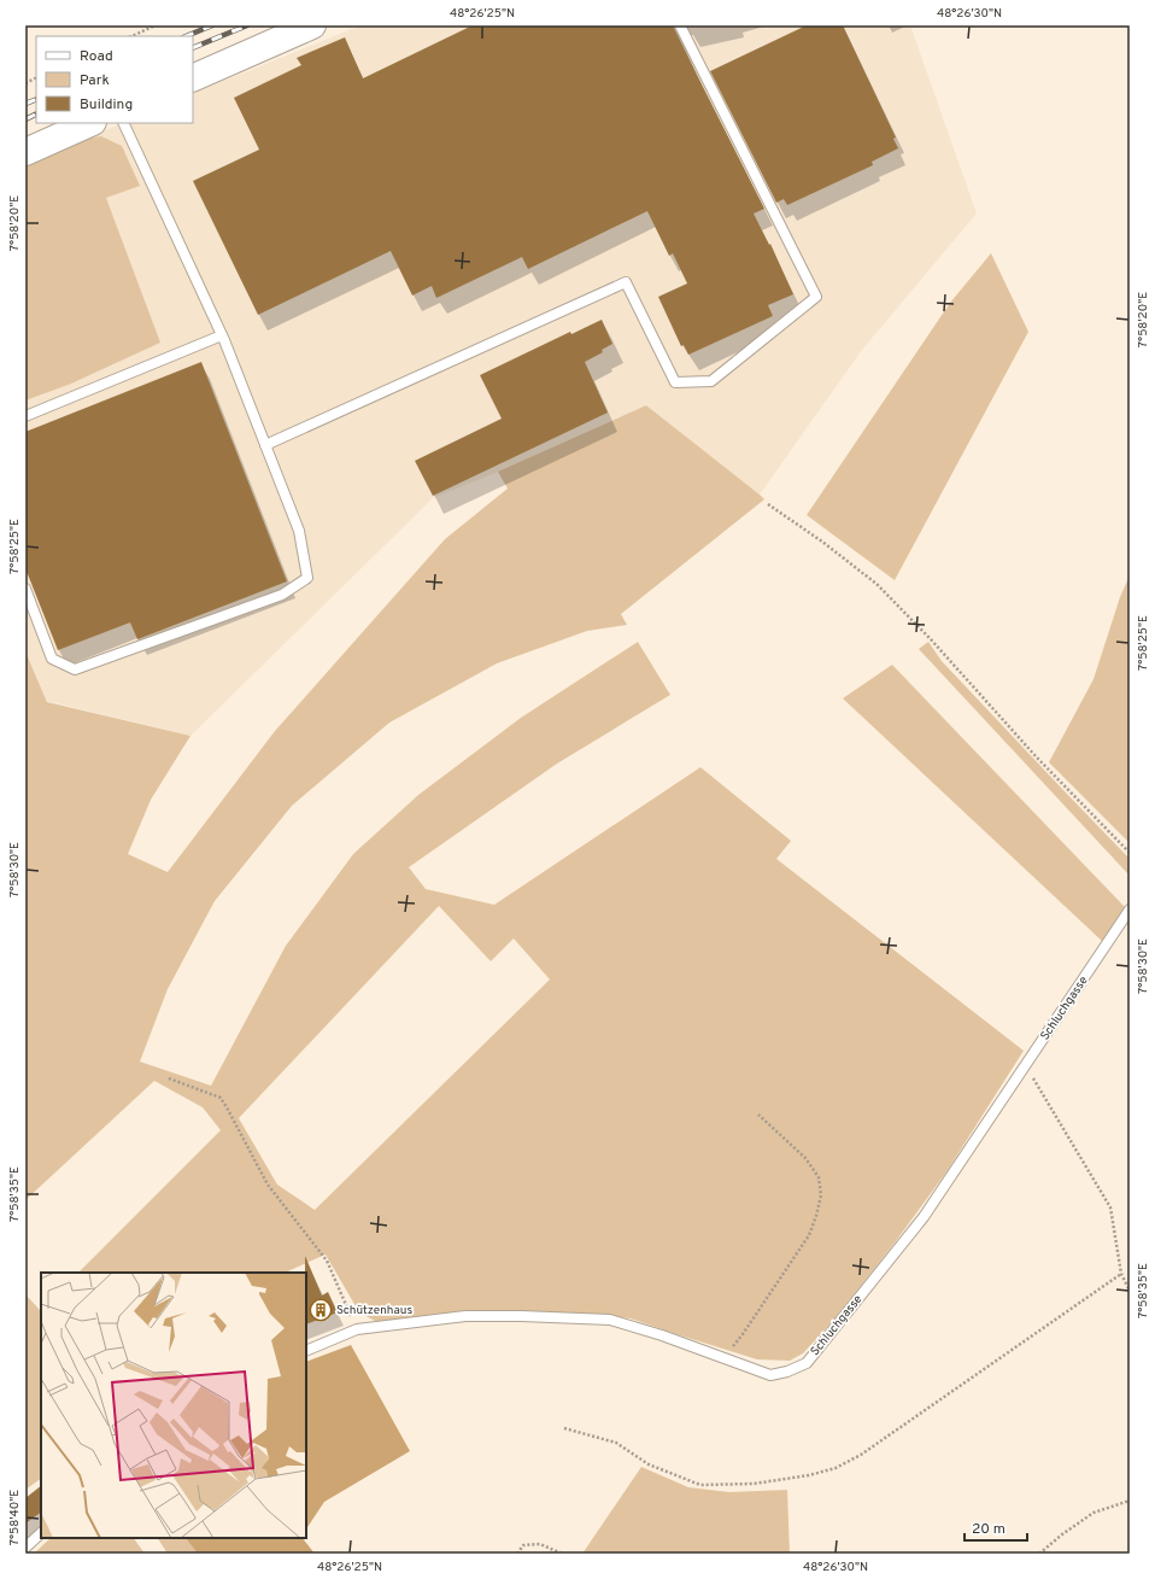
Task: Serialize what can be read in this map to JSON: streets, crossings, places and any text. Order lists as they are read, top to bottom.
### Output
{
  "streets": {
    "lane": ["Schluchgasse"]
  },
  "places": {
    "building": ["Schützenhaus"]
  },
  "legend": ["Road", "Park", "Building"],
  "scale_bar": "20 m",
  "coordinates": [
    "48°26'25\"N",
    "48°26'30\"N",
    "7°58'20\"E",
    "7°58'25\"E",
    "7°58'30\"E",
    "7°58'35\"E",
    "7°58'40\"E"
  ]
}
